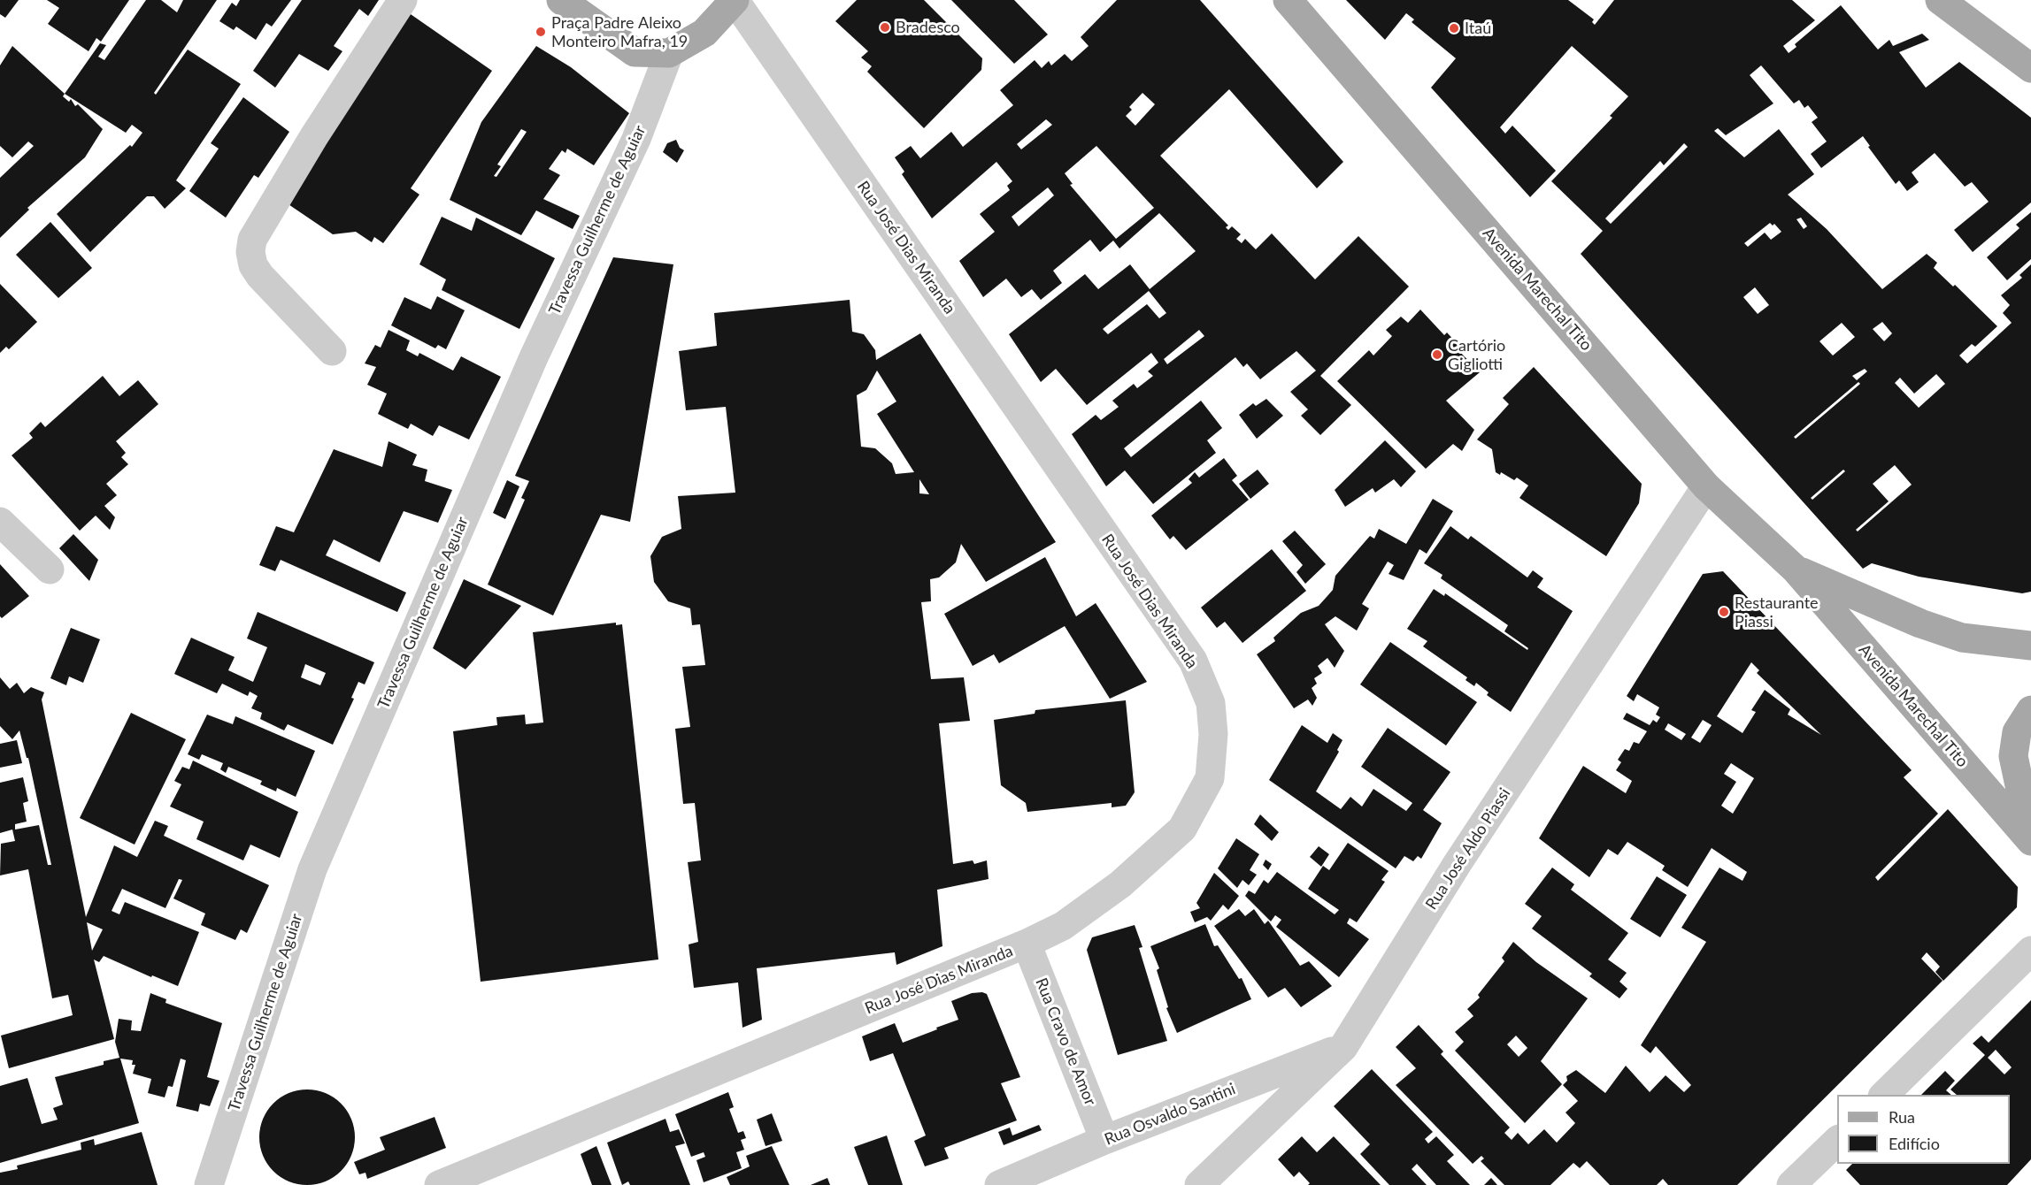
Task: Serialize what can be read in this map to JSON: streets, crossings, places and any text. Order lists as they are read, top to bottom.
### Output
{
  "streets": {
    "main road": ["Avenida Marechal Tito"],
    "street": [
      "Travessa Guilherme de Aguiar",
      "Rua José Dias Miranda",
      "Rua José Aldo Piassi",
      "Rua Cravo de Amor",
      "Rua Osvaldo Santini"
    ]
  },
  "crossings": [
    ["Rua José Dias Miranda", "Rua Cravo de Amor"],
    ["Avenida Marechal Tito", "Rua José Aldo Piassi"],
    ["Rua José Aldo Piassi", "Rua Osvaldo Santini"],
    ["Rua Cravo de Amor", "Rua Osvaldo Santini"]
  ],
  "places": [
    "Bradesco",
    "Itaú",
    "Praça Padre Aleixo Monteiro Mafra, 19",
    "Cartório Gigliotti",
    "Restaurante Piassi"
  ],
  "legend": ["Rua", "Edifício"]
}
